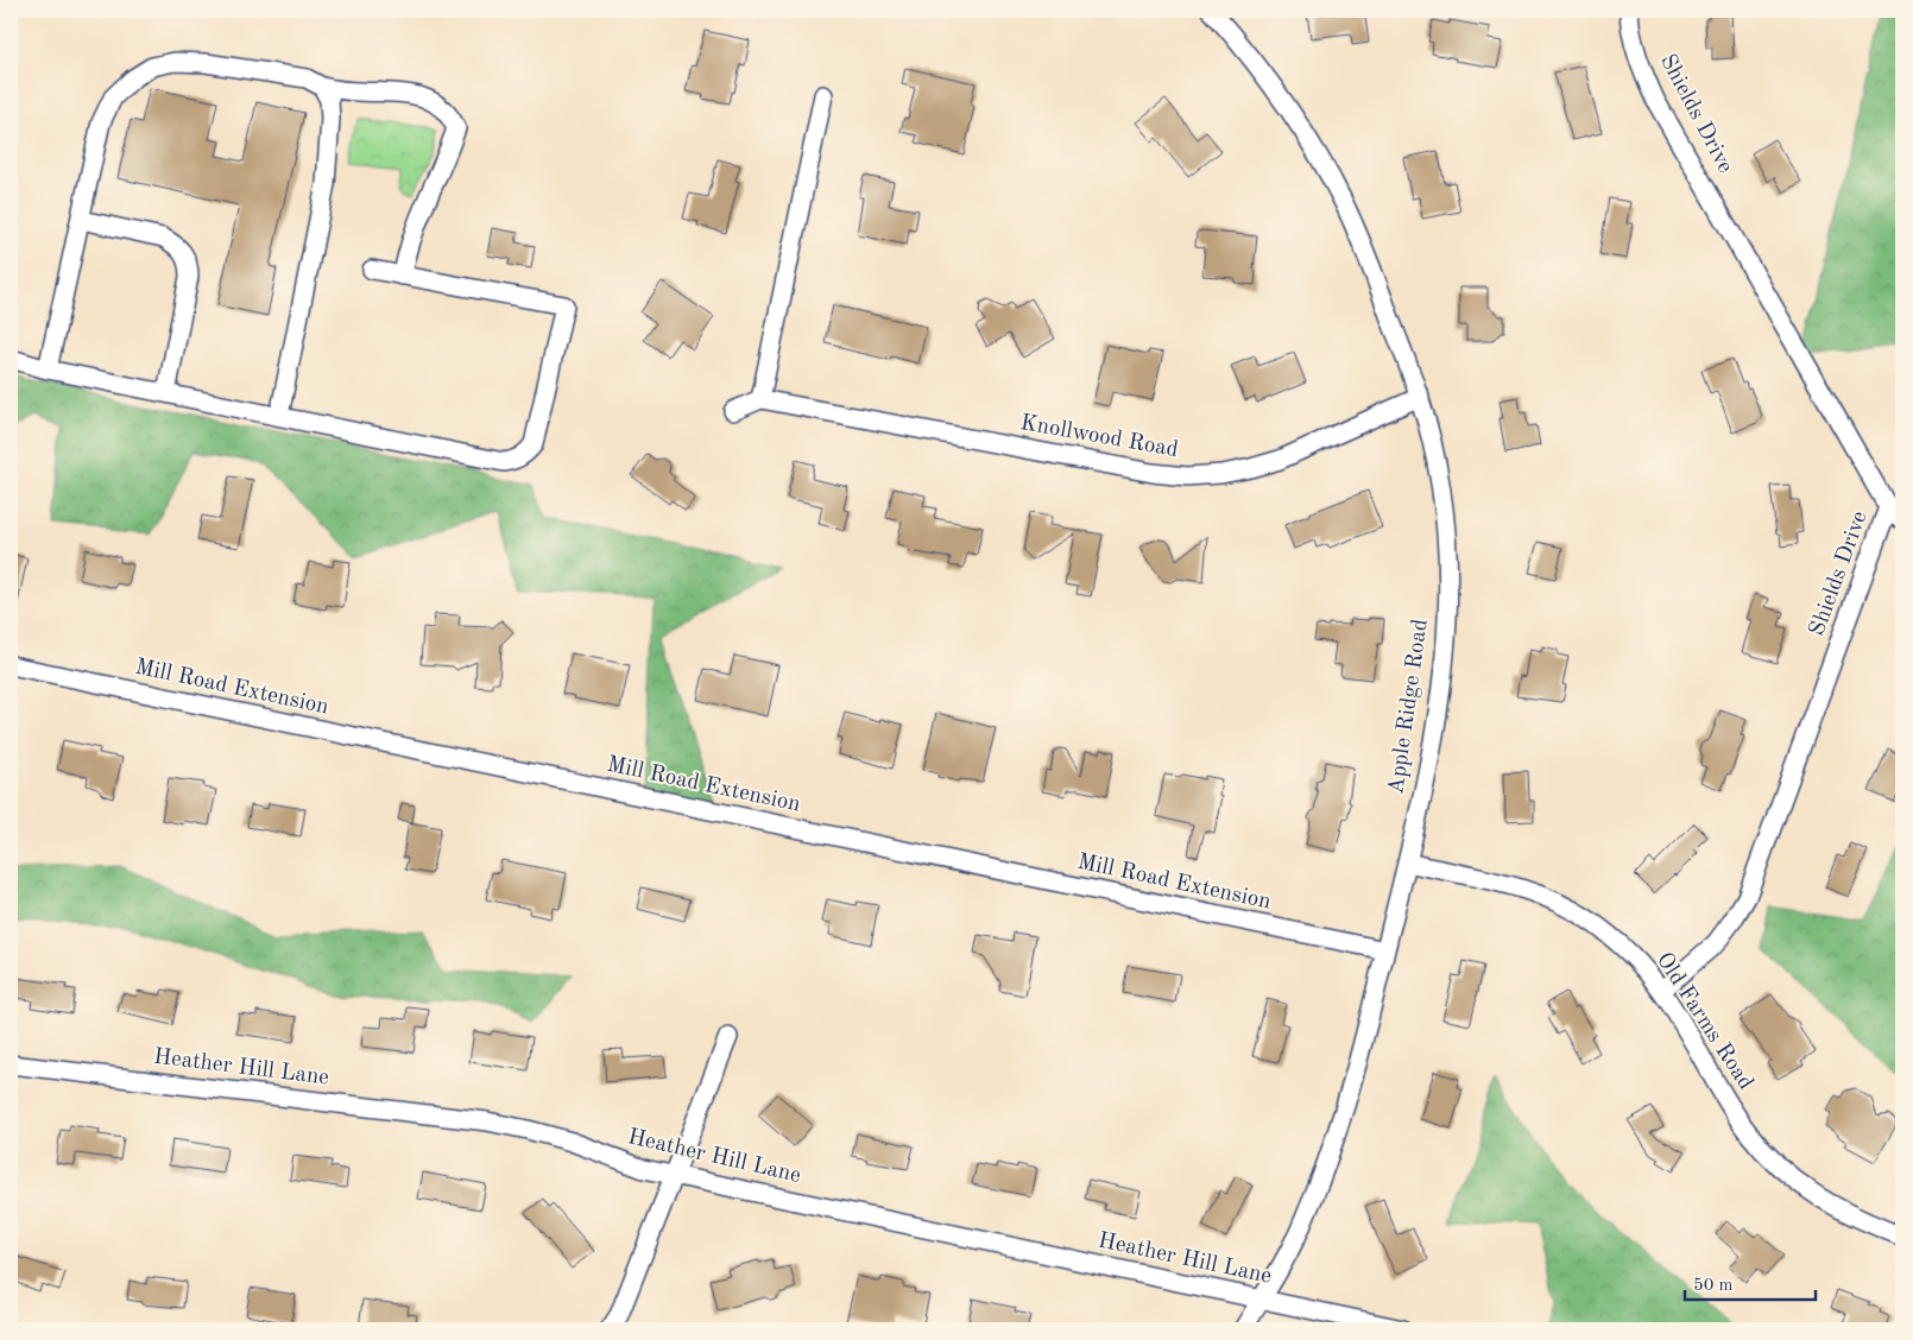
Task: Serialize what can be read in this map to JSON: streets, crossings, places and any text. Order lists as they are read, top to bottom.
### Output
{
  "streets": {
    "street": [
      "Shields Drive",
      "Knollwood Road",
      "Mill Road Extension",
      "Apple Ridge Road",
      "Old Farms Road",
      "Heather Hill Lane"
    ]
  },
  "crossings": [
    ["Shields Drive", "Old Farms Road"],
    ["Knollwood Road", "Apple Ridge Road"],
    ["Mill Road Extension", "Apple Ridge Road"],
    ["Apple Ridge Road", "Old Farms Road"],
    ["Apple Ridge Road", "Heather Hill Lane"]
  ],
  "scale_bar": "50 m"
}
